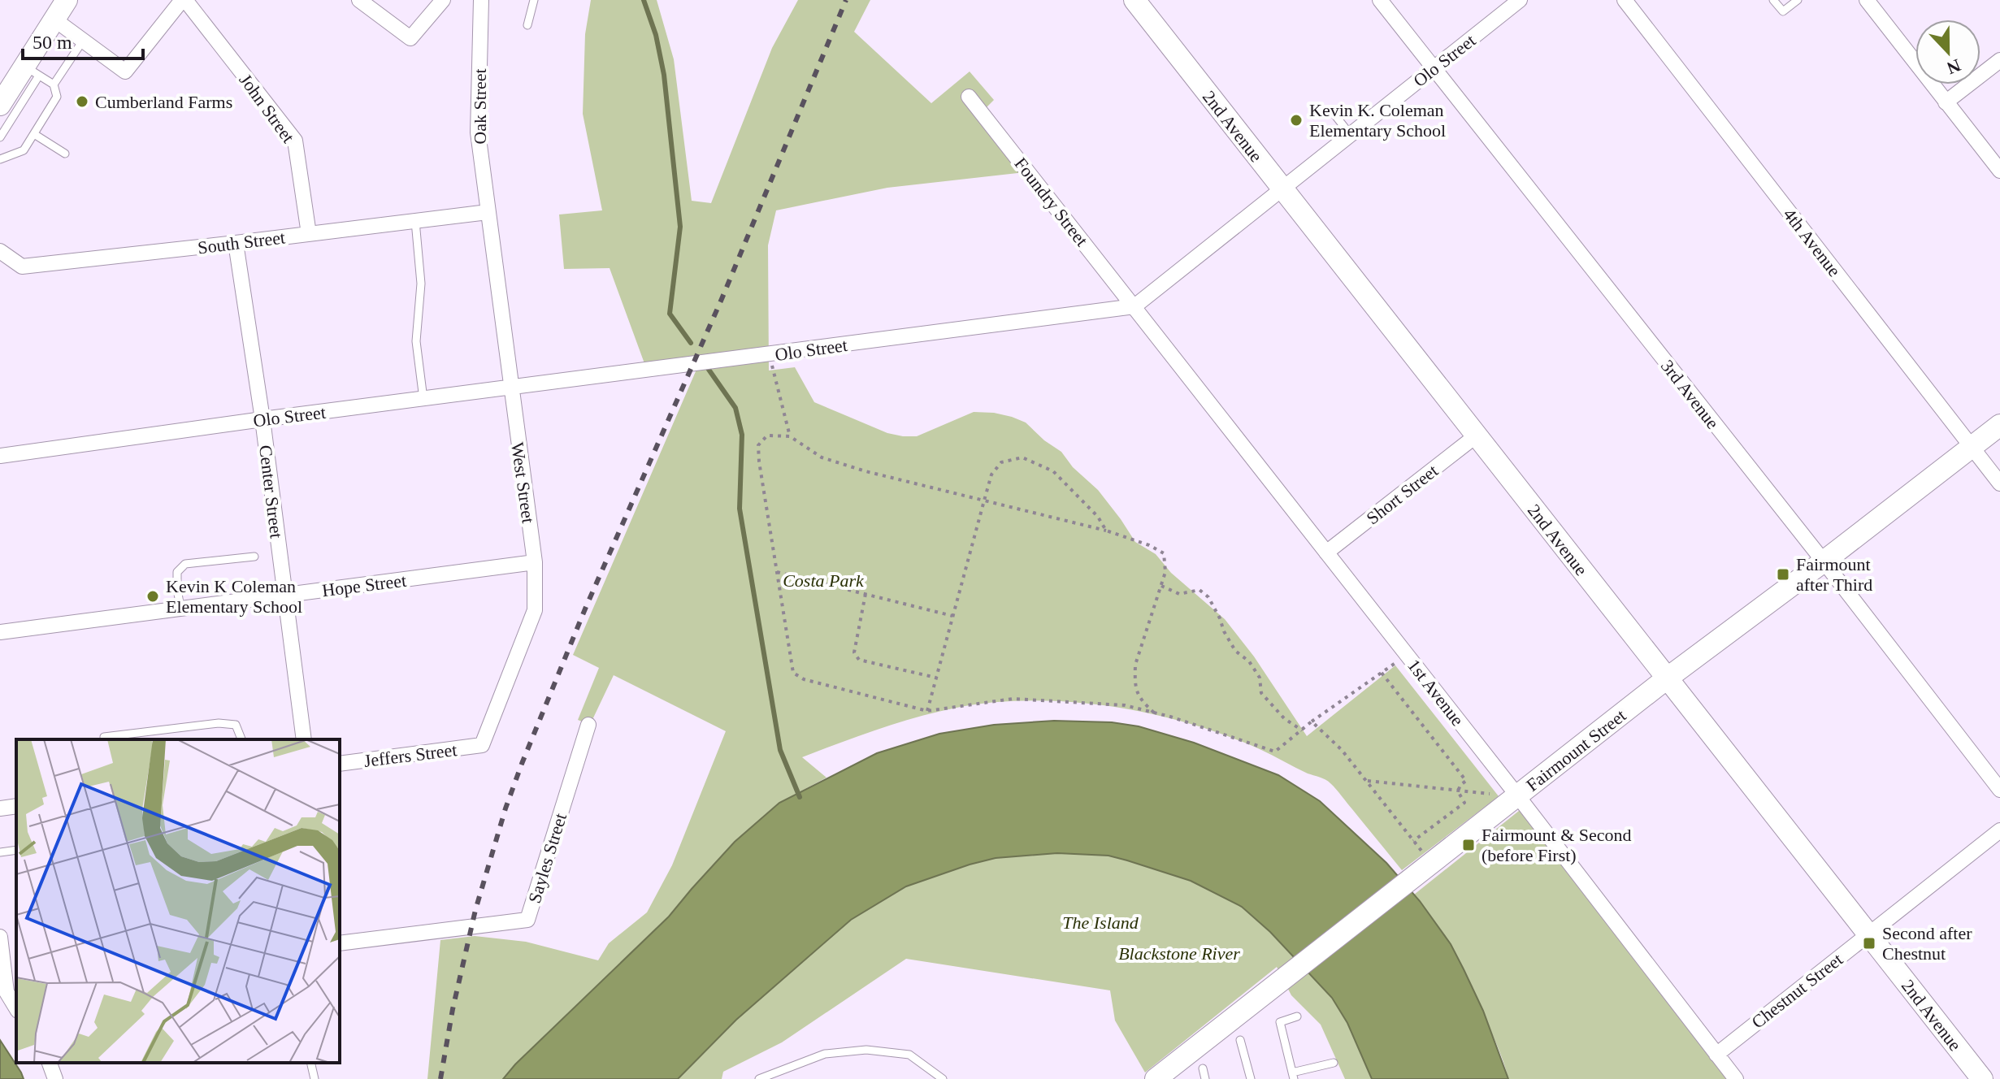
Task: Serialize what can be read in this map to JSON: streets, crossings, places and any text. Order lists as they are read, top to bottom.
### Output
{
  "streets": {
    "street": [
      "Olo Street",
      "Oak Street",
      "John Street",
      "2nd Avenue",
      "Foundry Street",
      "South Street",
      "4th Avenue",
      "3rd Avenue",
      "West Street",
      "Center Street",
      "Short Street",
      "Hope Street",
      "1st Avenue",
      "Fairmount Street",
      "Jeffers Street",
      "Sayles Street",
      "Chestnut Street"
    ]
  },
  "crossings": [
    ["Olo Street", "2nd Avenue"],
    ["Olo Street", "Foundry Street"],
    ["Olo Street", "3rd Avenue"],
    ["Olo Street", "West Street"],
    ["Olo Street", "Center Street"],
    ["Olo Street", "1st Avenue"],
    ["Oak Street", "South Street"],
    ["Oak Street", "West Street"],
    ["John Street", "South Street"],
    ["2nd Avenue", "Short Street"],
    ["2nd Avenue", "Fairmount Street"],
    ["2nd Avenue", "Chestnut Street"],
    ["Foundry Street", "1st Avenue"],
    ["South Street", "West Street"],
    ["South Street", "Center Street"],
    ["4th Avenue", "Fairmount Street"],
    ["3rd Avenue", "Fairmount Street"],
    ["West Street", "Hope Street"],
    ["West Street", "Jeffers Street"],
    ["Center Street", "Hope Street"],
    ["Short Street", "1st Avenue"],
    ["1st Avenue", "Fairmount Street"],
    ["1st Avenue", "Chestnut Street"]
  ],
  "parks": ["Costa Park", "The Island", "Blackstone River"],
  "places": {
    "other": ["Cumberland Farms", "Kevin K. Coleman Elementary School", "Kevin K Coleman Elementary School"],
    "transit": ["Fairmount after Third", "Fairmount & Second (before First)", "Second after Chestnut"]
  },
  "scale_bar": "50 m",
  "north": "bottom"
}
